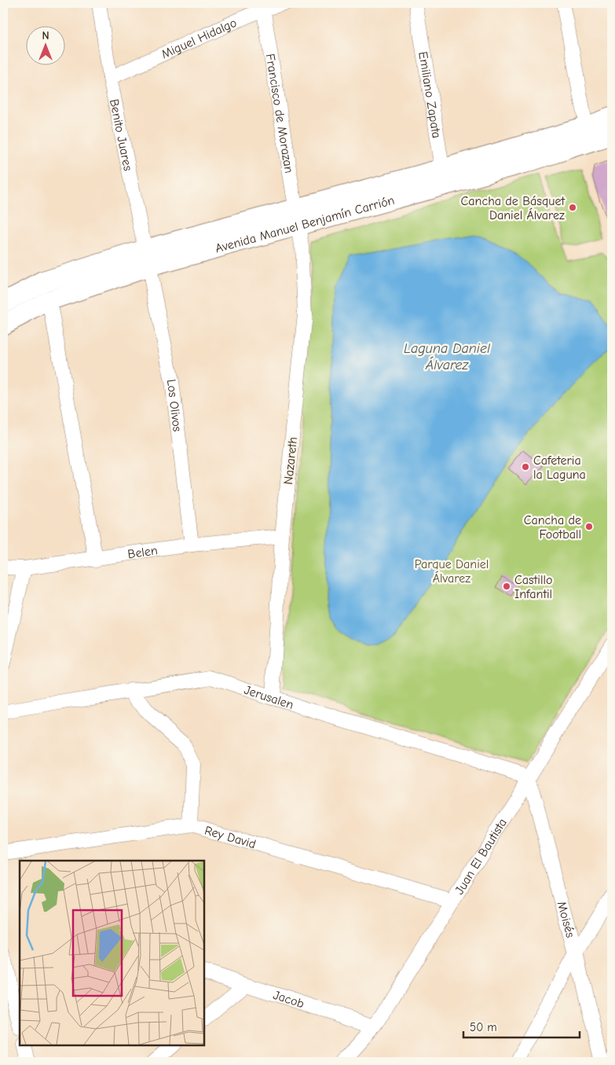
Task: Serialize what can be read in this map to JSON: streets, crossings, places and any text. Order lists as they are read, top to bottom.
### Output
{
  "streets": {
    "main road": ["Avenida Manuel Benjamín Carrión"],
    "street": [
      "Miguel Hidalgo",
      "Emiliano Zapata",
      "Francisco de Morazan",
      "Benito Juares",
      "Los Olivos",
      "Nazareth",
      "Belen",
      "Jerusalen",
      "Rey David",
      "Juan El Bautista",
      "Moisés",
      "Jacob"
    ]
  },
  "crossings": [
    ["Miguel Hidalgo", "Francisco de Morazan"],
    ["Miguel Hidalgo", "Benito Juares"],
    ["Emiliano Zapata", "Avenida Manuel Benjamín Carrión"],
    ["Francisco de Morazan", "Avenida Manuel Benjamín Carrión"],
    ["Francisco de Morazan", "Nazareth"],
    ["Benito Juares", "Avenida Manuel Benjamín Carrión"],
    ["Benito Juares", "Los Olivos"],
    ["Avenida Manuel Benjamín Carrión", "Los Olivos"],
    ["Avenida Manuel Benjamín Carrión", "Nazareth"],
    ["Los Olivos", "Belen"],
    ["Nazareth", "Belen"],
    ["Nazareth", "Jerusalen"],
    ["Jerusalen", "Juan El Bautista"],
    ["Jerusalen", "Moisés"],
    ["Rey David", "Juan El Bautista"],
    ["Juan El Bautista", "Moisés"],
    ["Juan El Bautista", "Jacob"]
  ],
  "water": ["Laguna Daniel Álvarez"],
  "parks": ["Parque Daniel Álvarez"],
  "places": [
    "Cancha de Básquet Daniel Álvarez",
    "Cafeteria la Laguna",
    "Cancha de Football",
    "Castillo Infantil"
  ],
  "scale_bar": "50 m",
  "north": "top"
}
